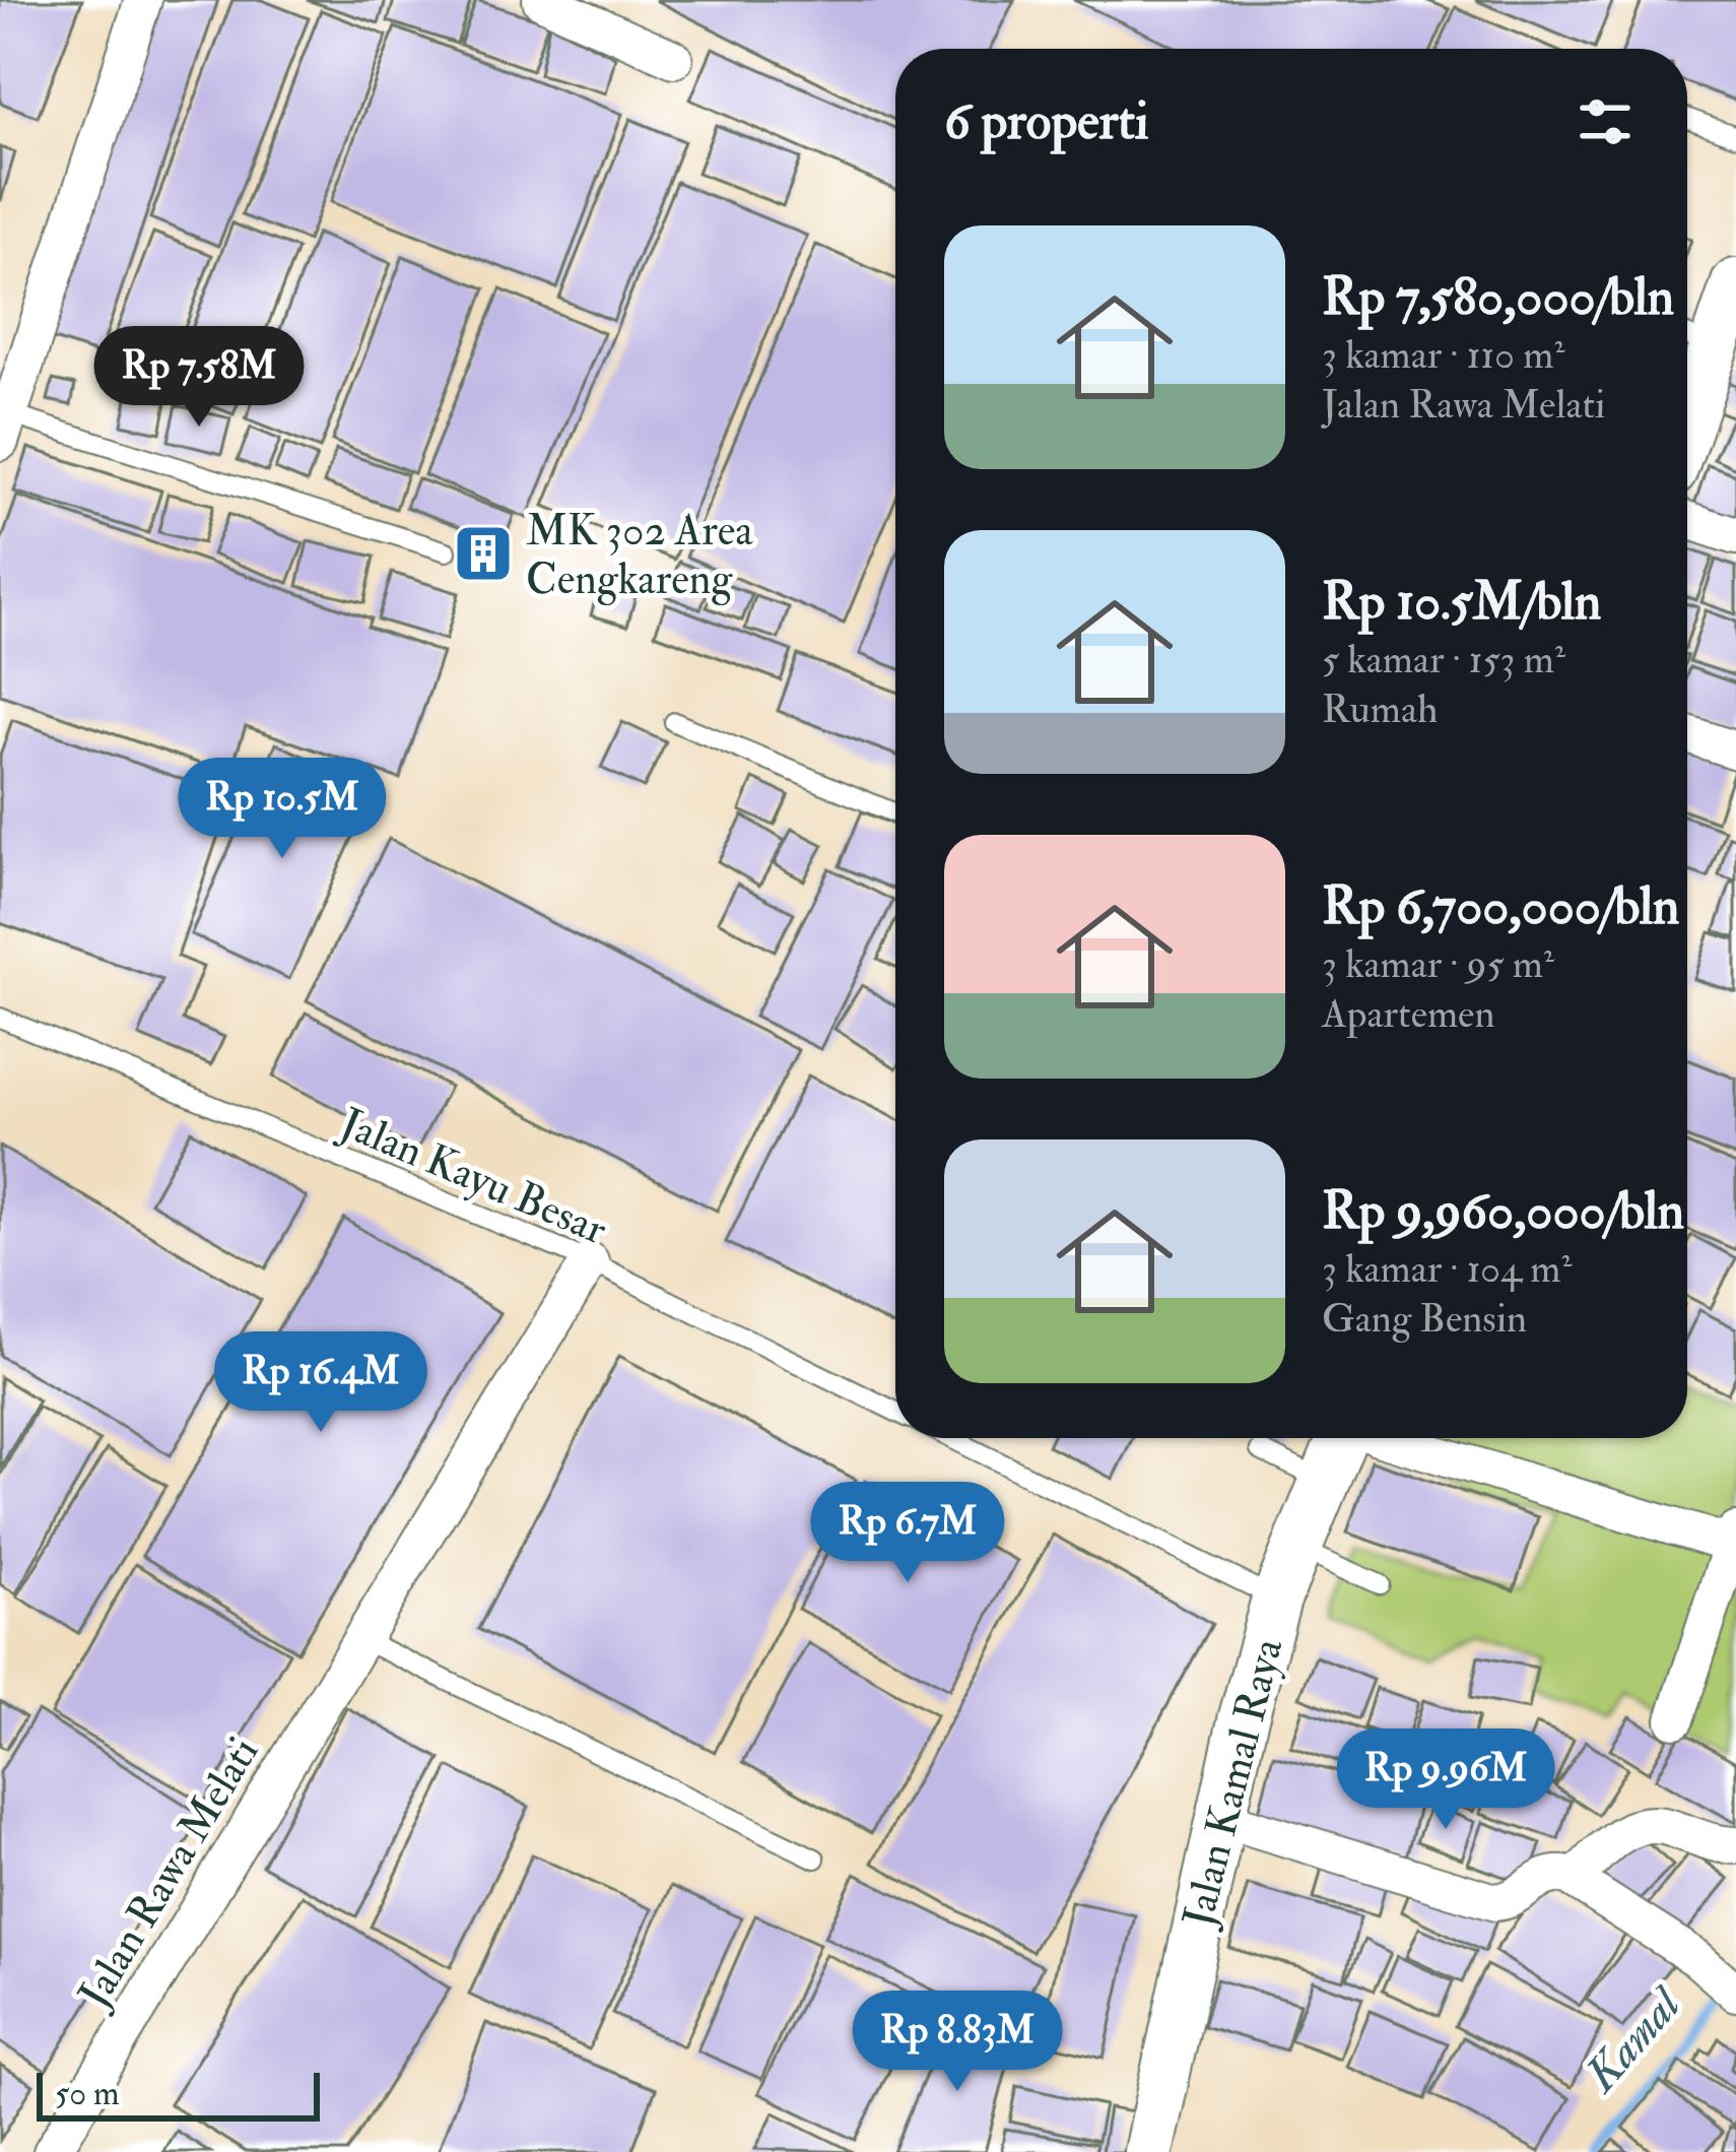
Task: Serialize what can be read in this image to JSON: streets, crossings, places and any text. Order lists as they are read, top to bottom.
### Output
{
  "streets": {
    "main road": ["Jalan Kamal Raya"],
    "street": ["Jalan Rawa Melati"],
    "lane": ["Jalan Kayu Besar"]
  },
  "crossings": [
    ["Jalan Kayu Besar", "Jalan Rawa Melati"]
  ],
  "water": ["Kamal"],
  "places": {
    "building": ["MK 302 Area Cengkareng"]
  },
  "scale_bar": "50 m",
  "page": {
    "heading": "6 properti",
    "list": [
      {
        "name": "Rp 7,580,000/bln",
        "note": "3 kamar · 110 m² · Jalan Rawa Melati"
      },
      {
        "name": "Rp 10.5M/bln",
        "note": "5 kamar · 153 m² · Rumah"
      },
      {
        "name": "Rp 6,700,000/bln",
        "note": "3 kamar · 95 m² · Apartemen"
      },
      {
        "name": "Rp 9,960,000/bln",
        "note": "3 kamar · 104 m² · Gang Bensin"
      }
    ],
    "price": [
      "Rp 7.58M",
      "Rp 10.5M",
      "Rp 16.4M",
      "Rp 6.7M",
      "Rp 9.96M",
      "Rp 8.83M"
    ],
    "scale": "50 m"
  }
}
